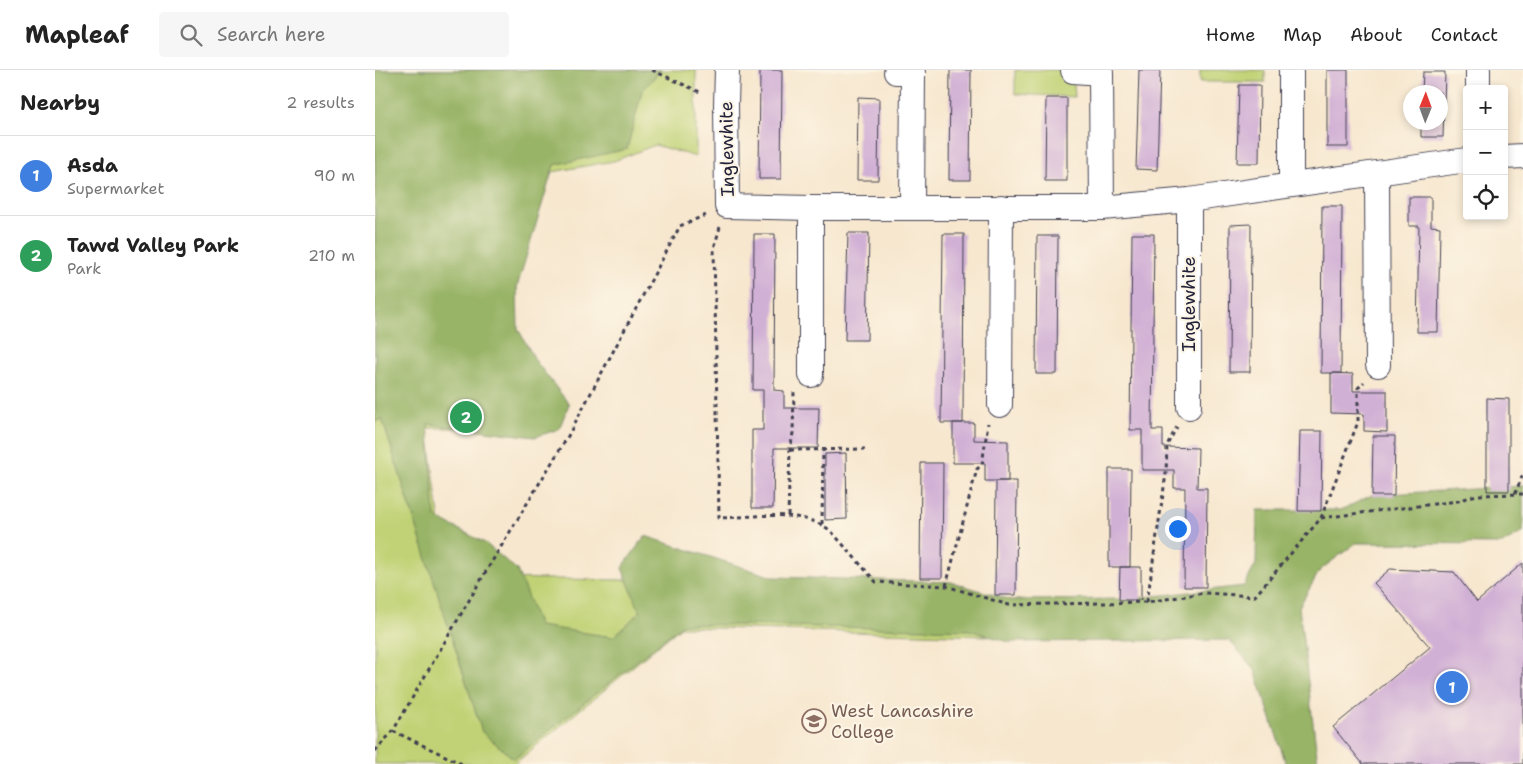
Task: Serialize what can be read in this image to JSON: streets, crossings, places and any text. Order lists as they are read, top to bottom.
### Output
{
  "streets": {
    "street": ["Inglewhite"]
  },
  "places": {
    "school or university": ["West Lancashire College"]
  },
  "north": "top",
  "page": {
    "header": "Mapleaf",
    "search": "Search here",
    "nav": [
      "Home",
      "Map",
      "About",
      "Contact"
    ],
    "heading": ["Nearby", "2 results"],
    "map_buttons": ["+", "−"],
    "list": [
      {
        "mark": "1",
        "name": "Asda",
        "note": "Supermarket",
        "value": "90 m"
      },
      {
        "mark": "2",
        "name": "Tawd Valley Park",
        "note": "Park",
        "value": "210 m"
      }
    ],
    "pins": ["2", "1"]
  }
}
